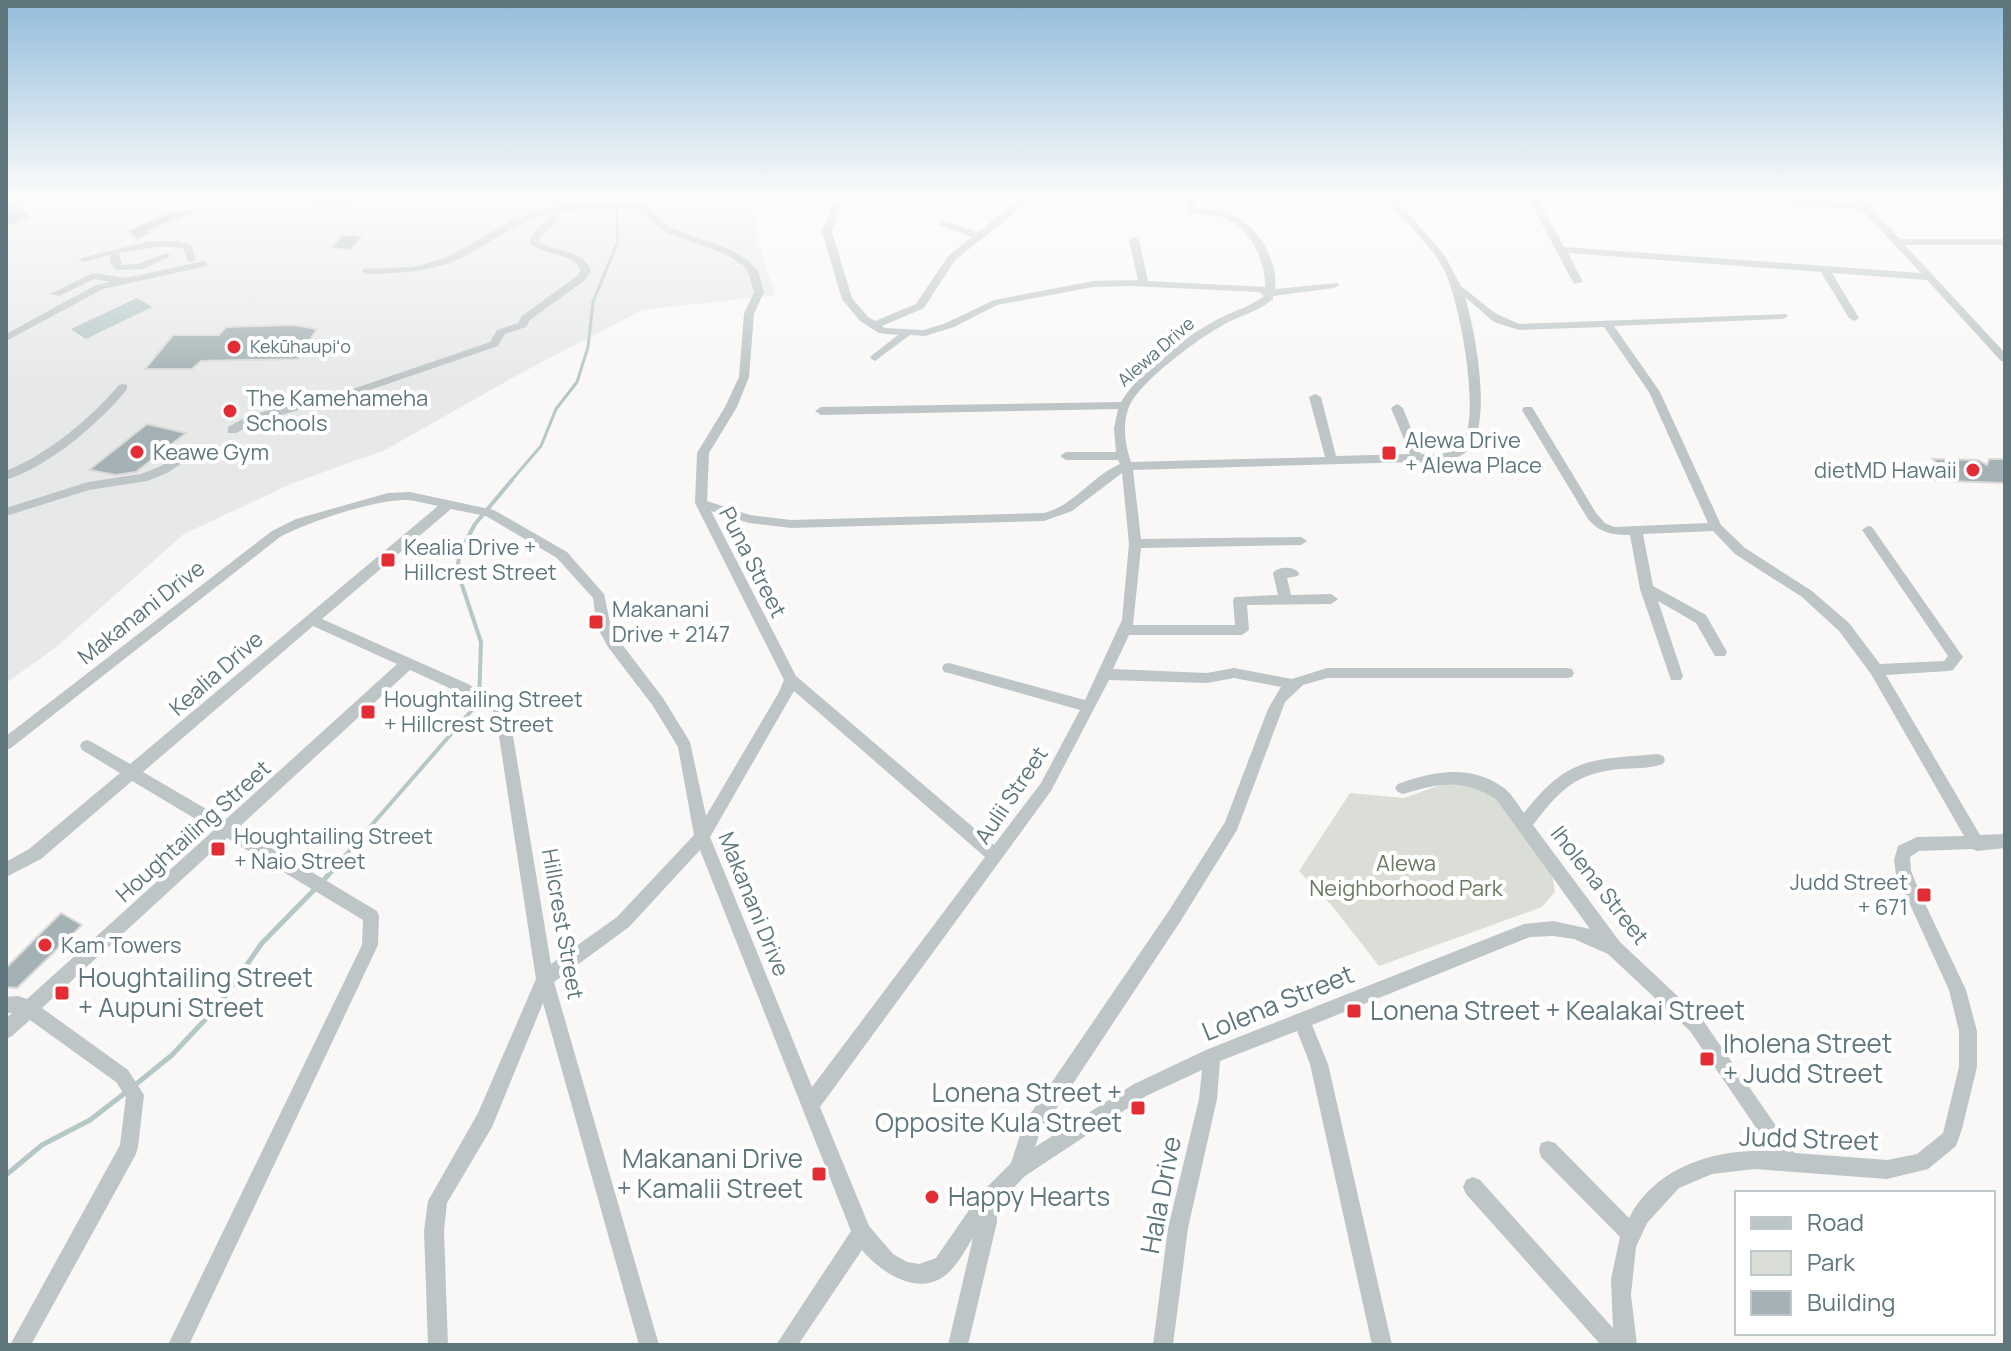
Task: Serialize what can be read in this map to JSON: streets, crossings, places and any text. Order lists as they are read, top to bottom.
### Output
{
  "streets": {
    "street": [
      "Alewa Drive",
      "Puna Street",
      "Makanani Drive",
      "Kealia Drive",
      "Aulii Street",
      "Houghtailing Street",
      "Iholena Street",
      "Hillcrest Street",
      "Lolena Street",
      "Judd Street",
      "Hala Drive"
    ]
  },
  "crossings": [
    ["Alewa Drive", "Aulii Street"],
    ["Puna Street", "Aulii Street"],
    ["Makanani Drive", "Kealia Drive"],
    ["Makanani Drive", "Aulii Street"],
    ["Makanani Drive", "Lolena Street"],
    ["Kealia Drive", "Hillcrest Street"],
    ["Houghtailing Street", "Hillcrest Street"],
    ["Iholena Street", "Lolena Street"],
    ["Iholena Street", "Judd Street"],
    ["Lolena Street", "Hala Drive"]
  ],
  "parks": ["Alewa Neighborhood Park"],
  "places": {
    "other": [
      "Kekūhaupiʻo",
      "The Kamehameha Schools",
      "Keawe Gym",
      "dietMD Hawaii",
      "Kam Towers",
      "Happy Hearts"
    ],
    "transit": [
      "Alewa Drive + Alewa Place",
      "Kealia Drive + Hillcrest Street",
      "Makanani Drive + 2147",
      "Houghtailing Street + Hillcrest Street",
      "Houghtailing Street + Naio Street",
      "Judd Street + 671",
      "Houghtailing Street + Aupuni Street",
      "Lonena Street + Kealakai Street",
      "Iholena Street + Judd Street",
      "Lonena Street + Opposite Kula Street",
      "Makanani Drive + Kamalii Street"
    ]
  },
  "legend": ["Road", "Park", "Building"]
}
